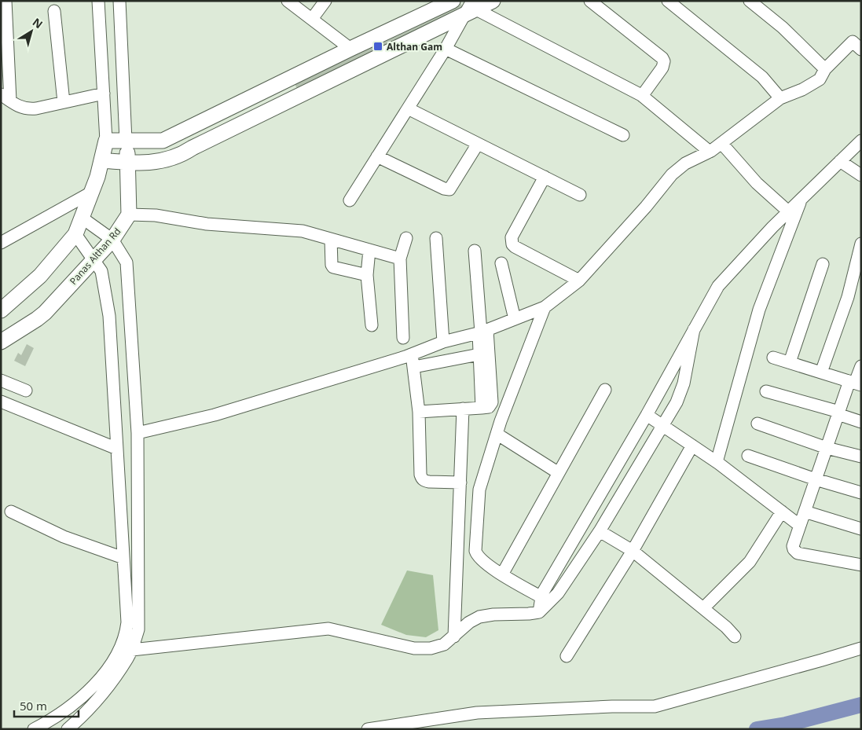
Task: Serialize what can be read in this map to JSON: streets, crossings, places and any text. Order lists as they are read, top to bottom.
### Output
{
  "streets": {
    "main road": ["Panas Althan Rd"]
  },
  "places": {
    "transit": ["Althan Gam"]
  },
  "scale_bar": "50 m",
  "north": "top right"
}
